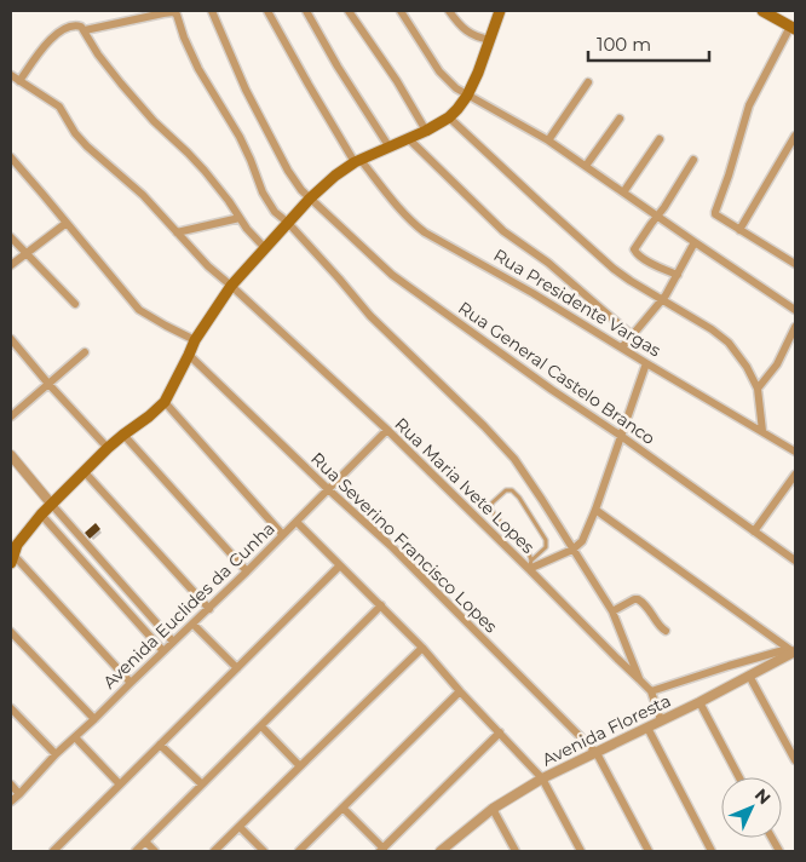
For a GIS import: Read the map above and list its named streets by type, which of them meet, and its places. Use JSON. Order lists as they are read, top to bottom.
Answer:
{
  "streets": {
    "street": [
      "Rua Presidente Vargas",
      "Rua General Castelo Branco",
      "Rua Maria Ivete Lopes",
      "Rua Severino Francisco Lopes",
      "Avenida Euclides da Cunha",
      "Avenida Floresta"
    ]
  },
  "crossings": [
    ["Rua Maria Ivete Lopes", "Avenida Euclides da Cunha"],
    ["Rua Maria Ivete Lopes", "Avenida Floresta"],
    ["Rua Severino Francisco Lopes", "Avenida Euclides da Cunha"],
    ["Rua Severino Francisco Lopes", "Avenida Floresta"]
  ],
  "scale_bar": "100 m",
  "north": "top right"
}
